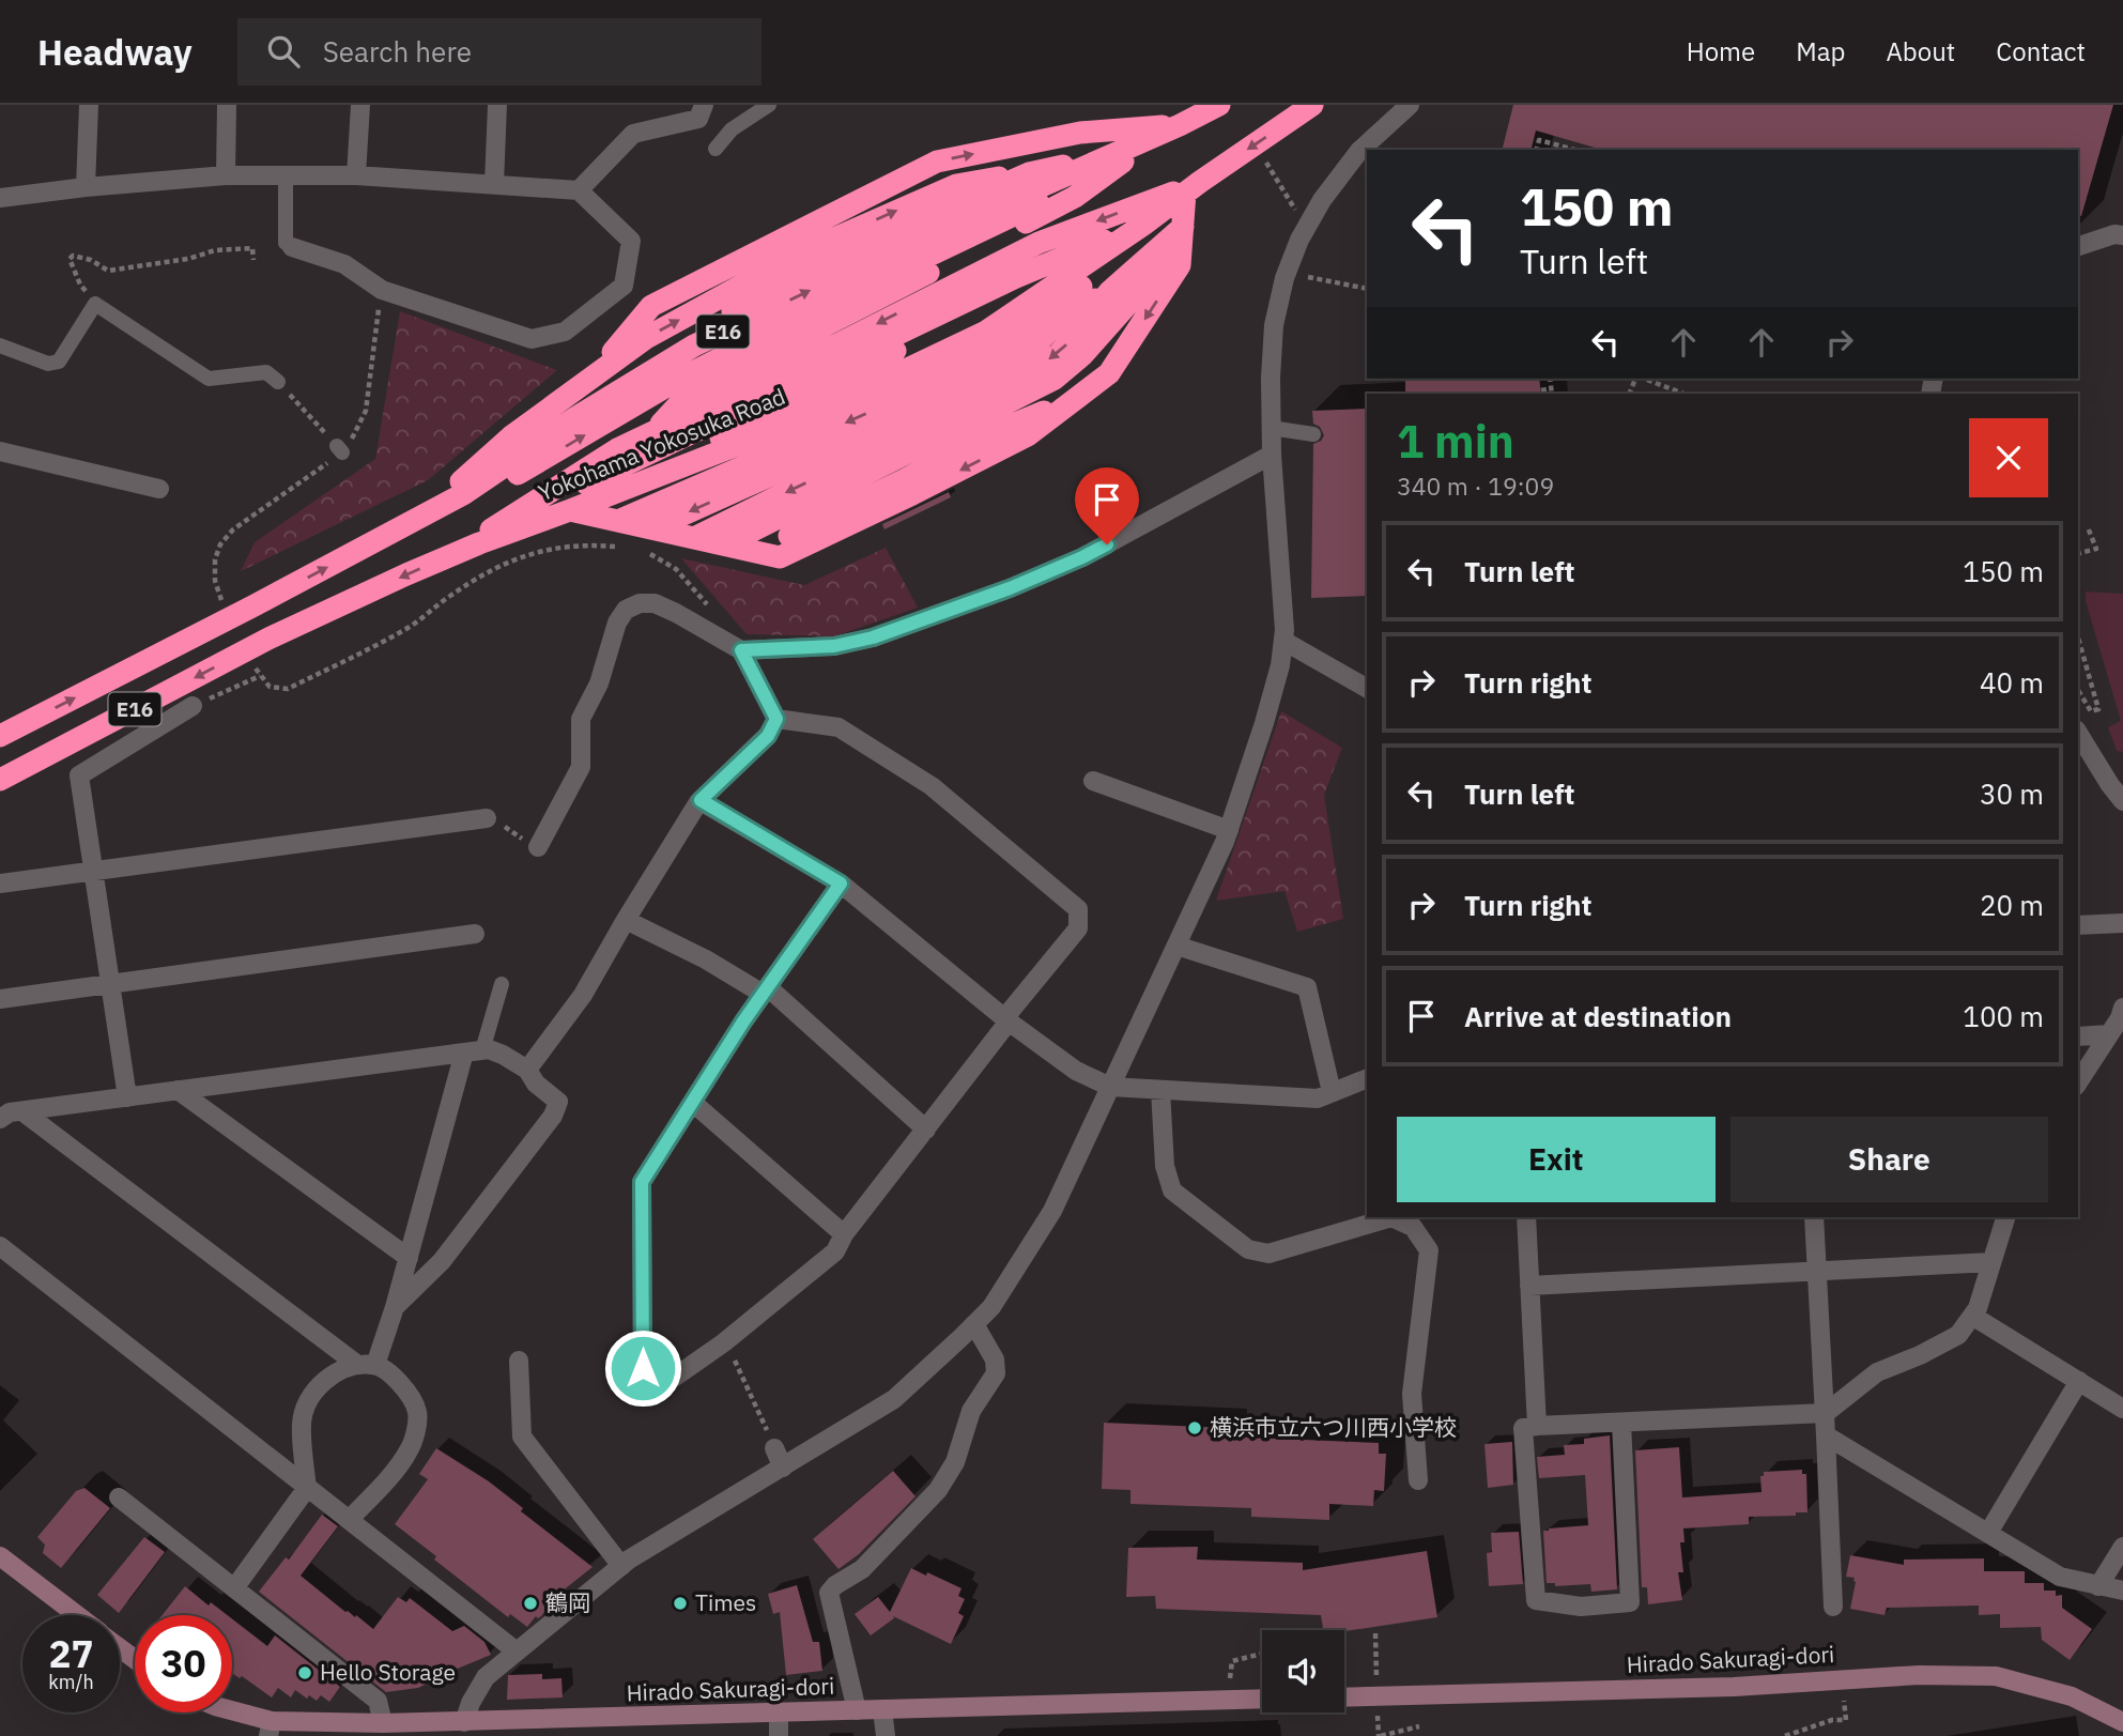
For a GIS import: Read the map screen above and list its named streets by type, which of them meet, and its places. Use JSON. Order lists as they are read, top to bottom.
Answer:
{
  "streets": {
    "highway": ["E16", "Yokohama Yokosuka Road"],
    "main road": ["Hirado Sakuragi-dori"]
  },
  "places": [
    "横浜市立六つ川西小学校",
    "鶴岡",
    "Times",
    "Hello Storage"
  ],
  "page": {
    "header": "Headway",
    "search": "Search here",
    "nav": [
      "Home",
      "Map",
      "About",
      "Contact"
    ],
    "turn": ["150 m", "Turn left"],
    "heading": ["1 min", "340 m · 19:09"],
    "list": [
      {
        "name": "Turn left",
        "value": "150 m"
      },
      {
        "name": "Turn right",
        "value": "40 m"
      },
      {
        "name": "Turn left",
        "value": "30 m"
      },
      {
        "name": "Turn right",
        "value": "20 m"
      },
      {
        "name": "Arrive at destination",
        "value": "100 m"
      }
    ],
    "buttons": ["Exit", "Share"],
    "speed": "27 km/h",
    "limit": "30"
  }
}
